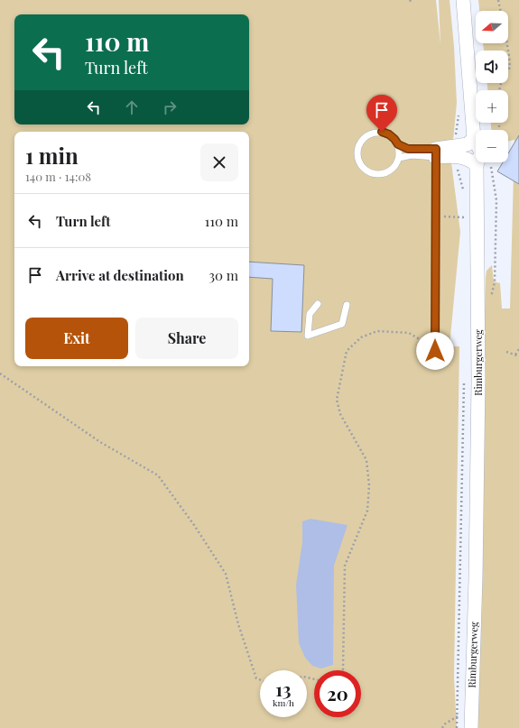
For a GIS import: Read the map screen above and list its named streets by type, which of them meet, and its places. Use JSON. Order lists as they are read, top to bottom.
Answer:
{
  "streets": {
    "street": ["Rimburgerweg"]
  },
  "north": "left",
  "page": {
    "map_buttons": ["+", "−"],
    "turn": ["110 m", "Turn left"],
    "heading": ["1 min", "140 m · 14:08"],
    "list": [
      {
        "name": "Turn left",
        "value": "110 m"
      },
      {
        "name": "Arrive at destination",
        "value": "30 m"
      }
    ],
    "buttons": ["Exit", "Share"],
    "speed": "13 km/h",
    "limit": "20"
  }
}
